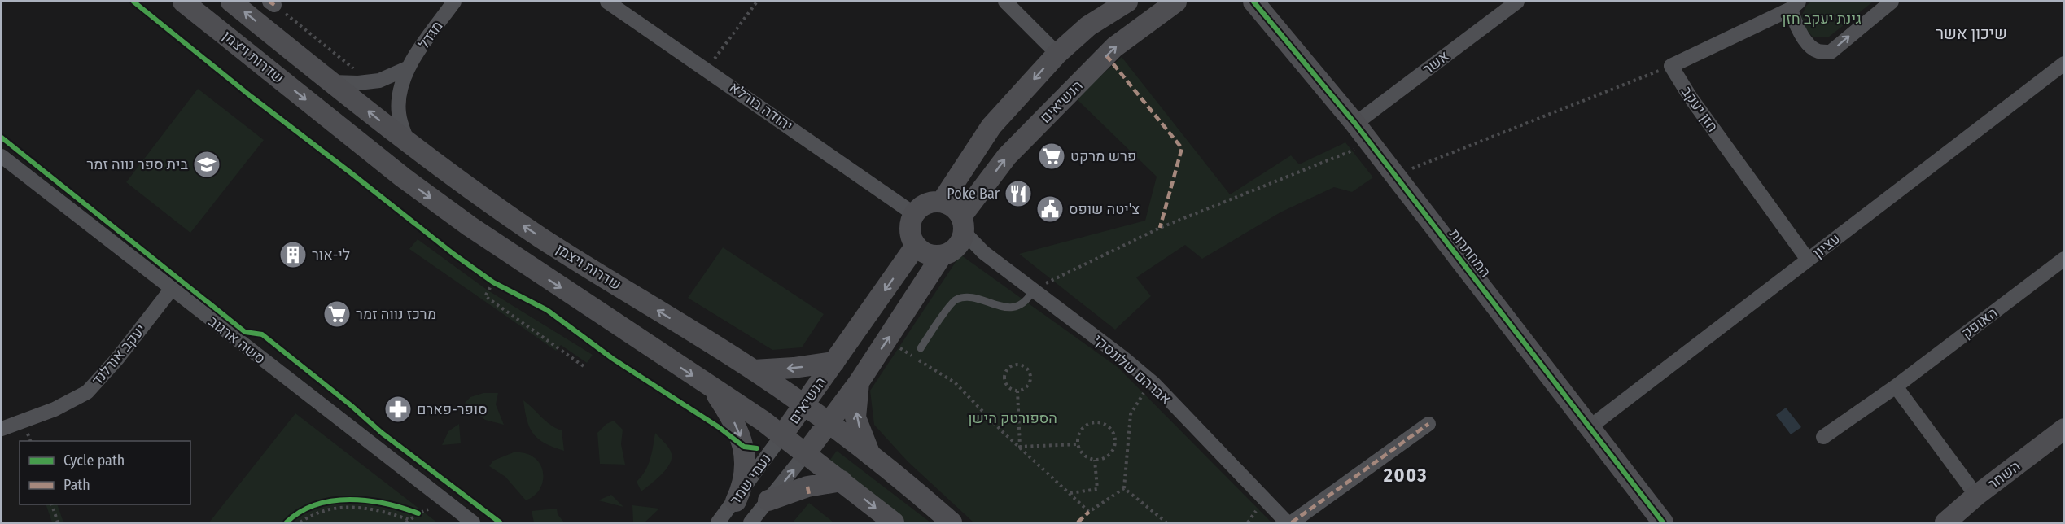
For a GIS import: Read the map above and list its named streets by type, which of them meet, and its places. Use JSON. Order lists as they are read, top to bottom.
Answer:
{
  "streets": {
    "main road": [
      "שדרות ויצמן",
      "הנשיאים",
      "המחתרות",
      "השחר"
    ],
    "street": [
      "מגדל",
      "אשר",
      "יהודה בורלא",
      "חזן יעקב",
      "עציון",
      "האופק",
      "סשה ארגוב",
      "יעקב אורלנד",
      "אברהם שלונסקי",
      "נעמי שמר"
    ]
  },
  "crossings": [
    ["מגדל", "שדרות ויצמן"],
    ["שדרות ויצמן", "הנשיאים"],
    ["שדרות ויצמן", "נעמי שמר"],
    ["אשר", "המחתרות"],
    ["הנשיאים", "יהודה בורלא"],
    ["הנשיאים", "אברהם שלונסקי"],
    ["הנשיאים", "נעמי שמר"],
    ["יהודה בורלא", "אברהם שלונסקי"],
    ["חזן יעקב", "עציון"],
    ["עציון", "המחתרות"],
    ["סשה ארגוב", "יעקב אורלנד"]
  ],
  "districts": ["שיכון אשר", "2003"],
  "parks": ["גינת יעקב חזן", "הספורטק הישן"],
  "places": {
    "supermarket": ["פרש מרקט", "מרכז נווה זמר"],
    "school or university": ["בית ספר נווה זמר"],
    "restaurant": ["Poke Bar"],
    "public building": ["צ'יטה שופס"],
    "building": ["לי-אור"],
    "pharmacy": ["סופר-פארם"]
  },
  "legend": ["Cycle path", "Path"]
}
